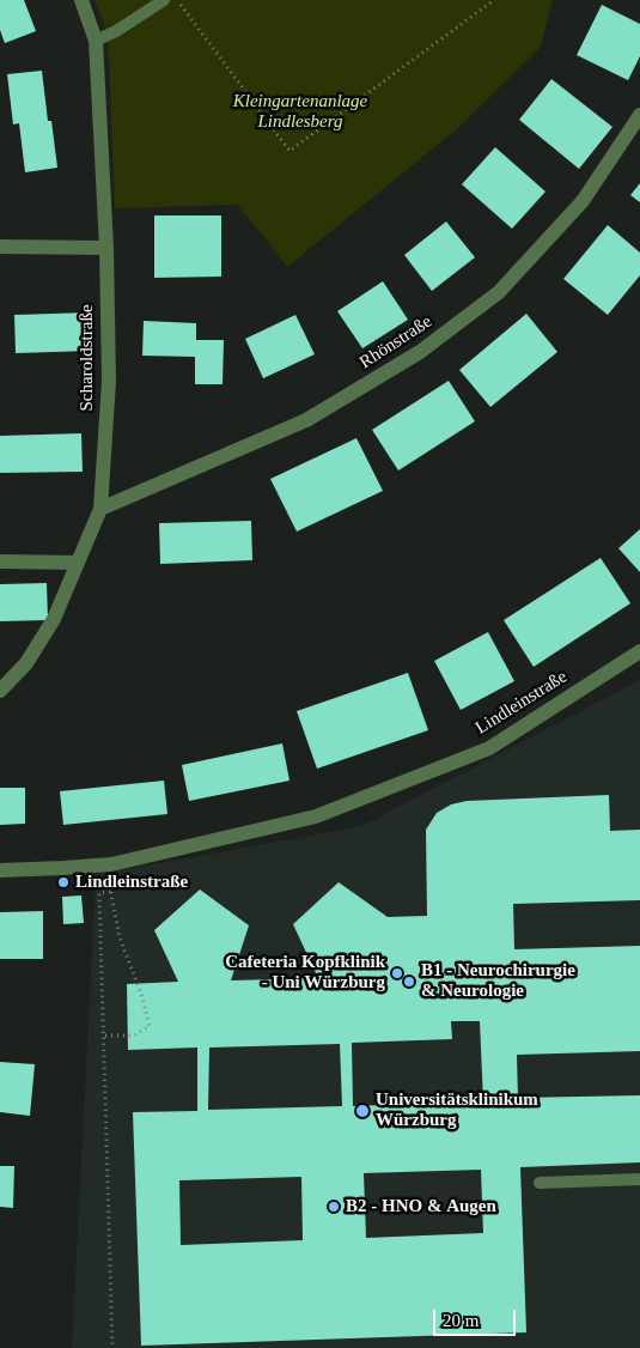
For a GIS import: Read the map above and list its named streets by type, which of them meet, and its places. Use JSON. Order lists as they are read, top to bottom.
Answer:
{
  "streets": {
    "street": ["Rhönstraße", "Scharoldstraße", "Lindleinstraße"]
  },
  "crossings": [
    ["Rhönstraße", "Scharoldstraße"]
  ],
  "parks": ["Kleingartenanlage Lindlesberg"],
  "places": [
    "Lindleinstraße",
    "Cafeteria Kopfklinik - Uni Würzburg",
    "B1 - Neurochirurgie & Neurologie",
    "Universitätsklinikum Würzburg",
    "B2 - HNO & Augen"
  ],
  "scale_bar": "20 m"
}
